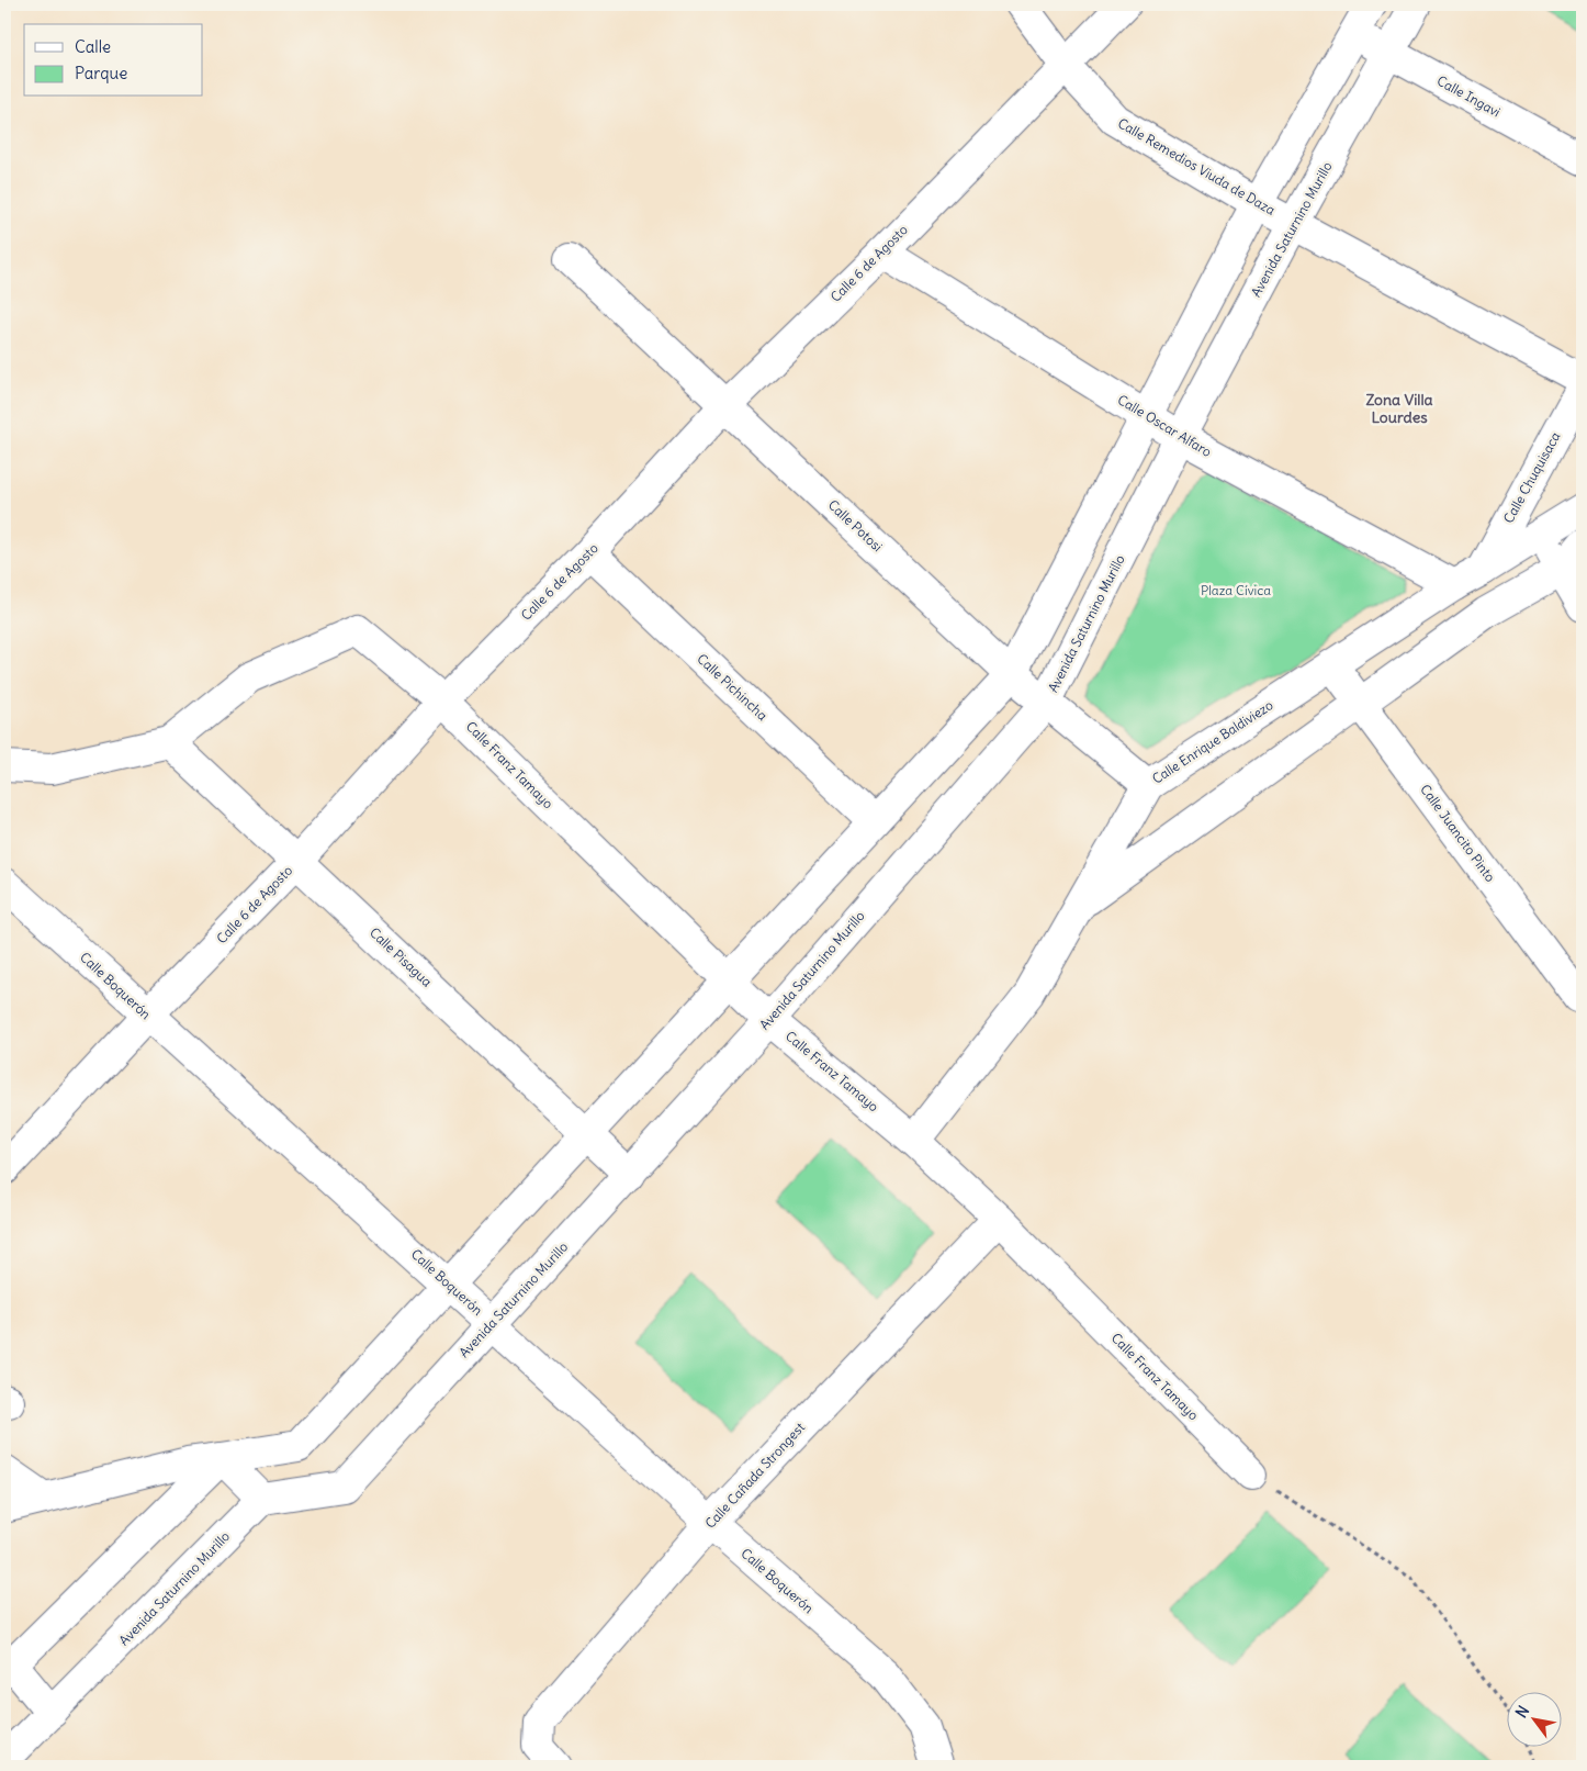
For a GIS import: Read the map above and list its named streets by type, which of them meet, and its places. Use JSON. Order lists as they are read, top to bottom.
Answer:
{
  "streets": {
    "street": [
      "Calle Ingavi",
      "Calle Remedios Viuda de Daza",
      "Avenida Saturnino Murillo",
      "Calle 6 de Agosto",
      "Calle Oscar Alfaro",
      "Calle Chuquisaca",
      "Calle Potosi",
      "Calle Pichincha",
      "Calle Enrique Baldiviezo",
      "Calle Franz Tamayo",
      "Calle Juancito Pinto",
      "Calle Pisagua",
      "Calle Boquerón",
      "Calle Cañada Strongest"
    ]
  },
  "crossings": [
    ["Calle Ingavi", "Avenida Saturnino Murillo"],
    ["Calle Remedios Viuda de Daza", "Avenida Saturnino Murillo"],
    ["Calle Remedios Viuda de Daza", "Calle 6 de Agosto"],
    ["Avenida Saturnino Murillo", "Calle Oscar Alfaro"],
    ["Avenida Saturnino Murillo", "Calle Potosi"],
    ["Avenida Saturnino Murillo", "Calle Franz Tamayo"],
    ["Avenida Saturnino Murillo", "Calle Pisagua"],
    ["Avenida Saturnino Murillo", "Calle Boquerón"],
    ["Calle 6 de Agosto", "Calle Oscar Alfaro"],
    ["Calle 6 de Agosto", "Calle Potosi"],
    ["Calle 6 de Agosto", "Calle Pichincha"],
    ["Calle 6 de Agosto", "Calle Franz Tamayo"],
    ["Calle 6 de Agosto", "Calle Pisagua"],
    ["Calle 6 de Agosto", "Calle Boquerón"],
    ["Calle Oscar Alfaro", "Calle Enrique Baldiviezo"],
    ["Calle Chuquisaca", "Calle Enrique Baldiviezo"],
    ["Calle Potosi", "Calle Enrique Baldiviezo"],
    ["Calle Enrique Baldiviezo", "Calle Franz Tamayo"],
    ["Calle Enrique Baldiviezo", "Calle Juancito Pinto"],
    ["Calle Franz Tamayo", "Calle Pisagua"],
    ["Calle Franz Tamayo", "Calle Cañada Strongest"],
    ["Calle Boquerón", "Calle Cañada Strongest"]
  ],
  "districts": ["Zona Villa Lourdes"],
  "parks": ["Plaza Cívica"],
  "legend": ["Calle", "Parque"],
  "north": "top left"
}
